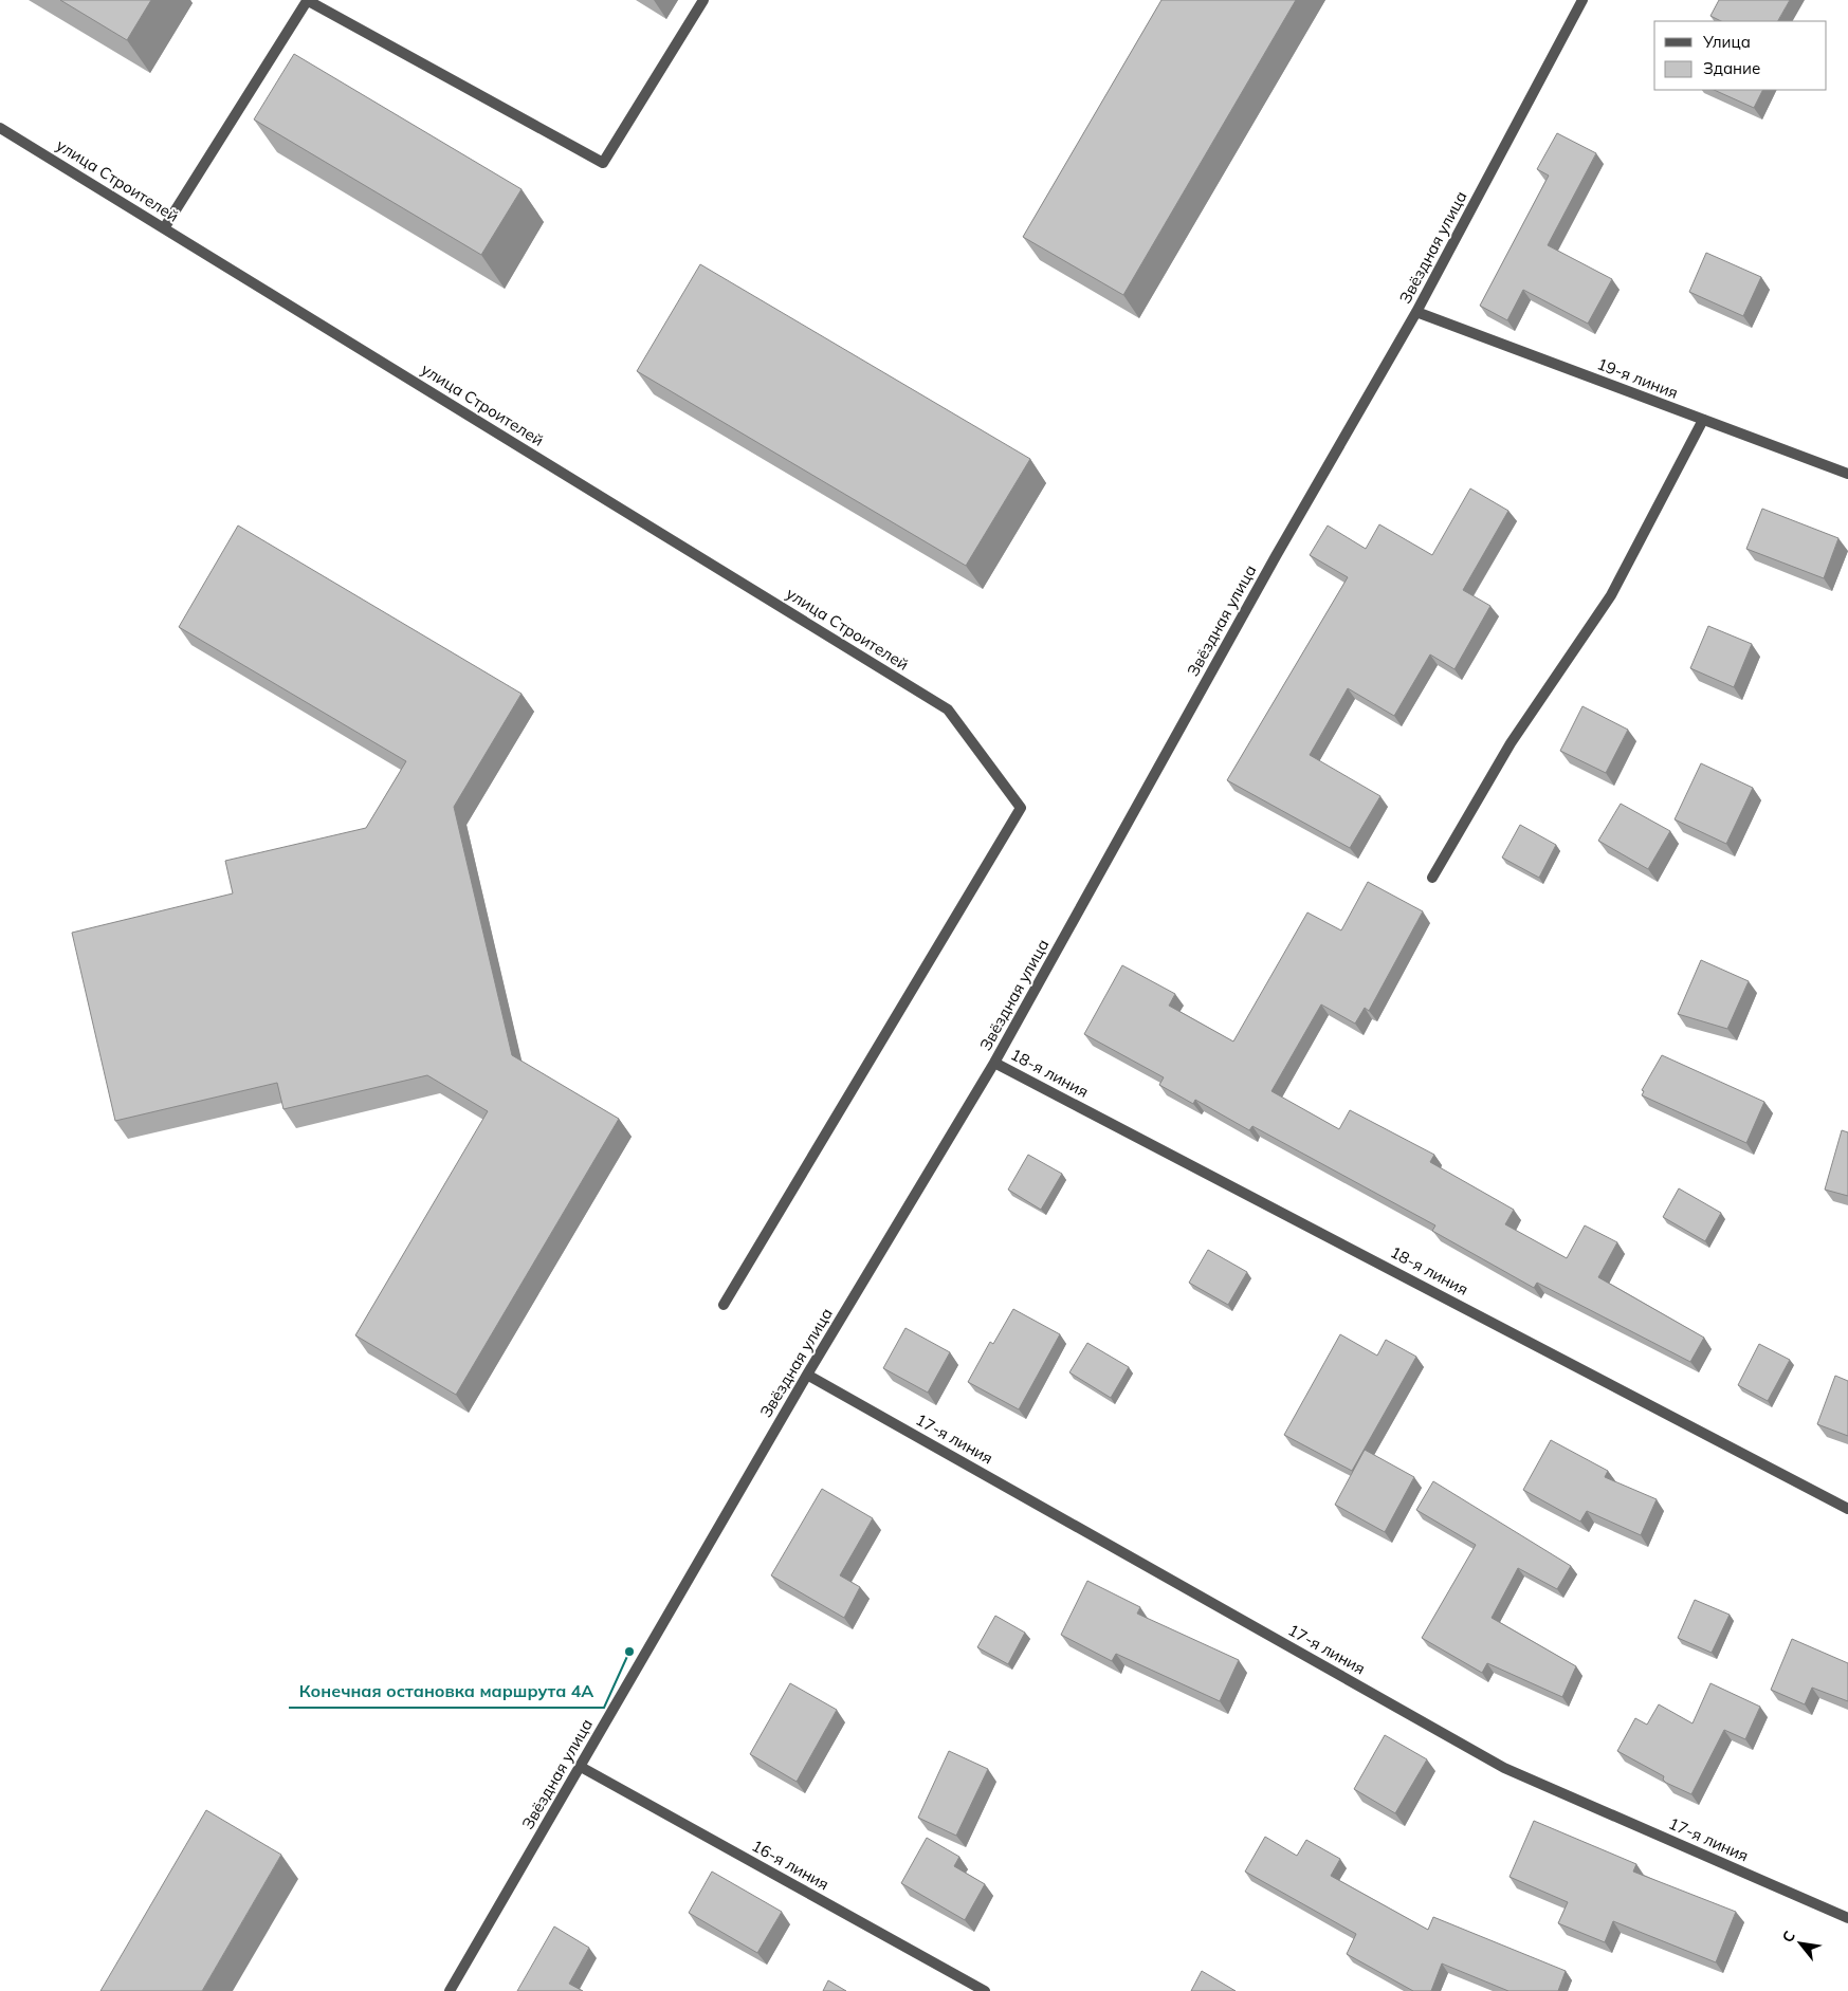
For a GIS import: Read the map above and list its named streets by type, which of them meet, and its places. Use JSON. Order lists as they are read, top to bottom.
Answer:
{
  "streets": {
    "street": [
      "улица Строителей",
      "Звёздная улица",
      "19-я линия",
      "18-я линия",
      "17-я линия",
      "16-я линия"
    ]
  },
  "crossings": [
    ["Звёздная улица", "19-я линия"],
    ["Звёздная улица", "18-я линия"],
    ["Звёздная улица", "17-я линия"],
    ["Звёздная улица", "16-я линия"]
  ],
  "places": ["Конечная остановка маршрута 4А"],
  "legend": ["Улица", "Здание"],
  "north": "top left"
}
